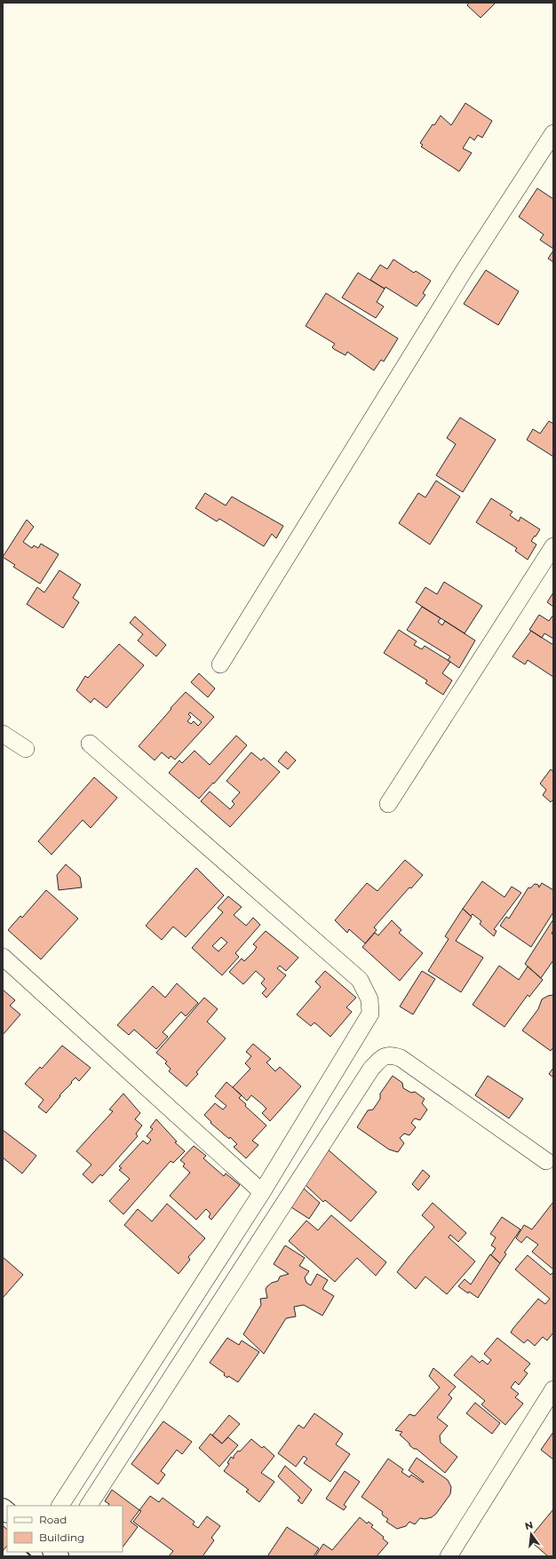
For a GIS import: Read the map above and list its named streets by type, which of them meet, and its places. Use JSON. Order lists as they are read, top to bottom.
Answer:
{
  "legend": ["Road", "Building"],
  "north": "top"
}
